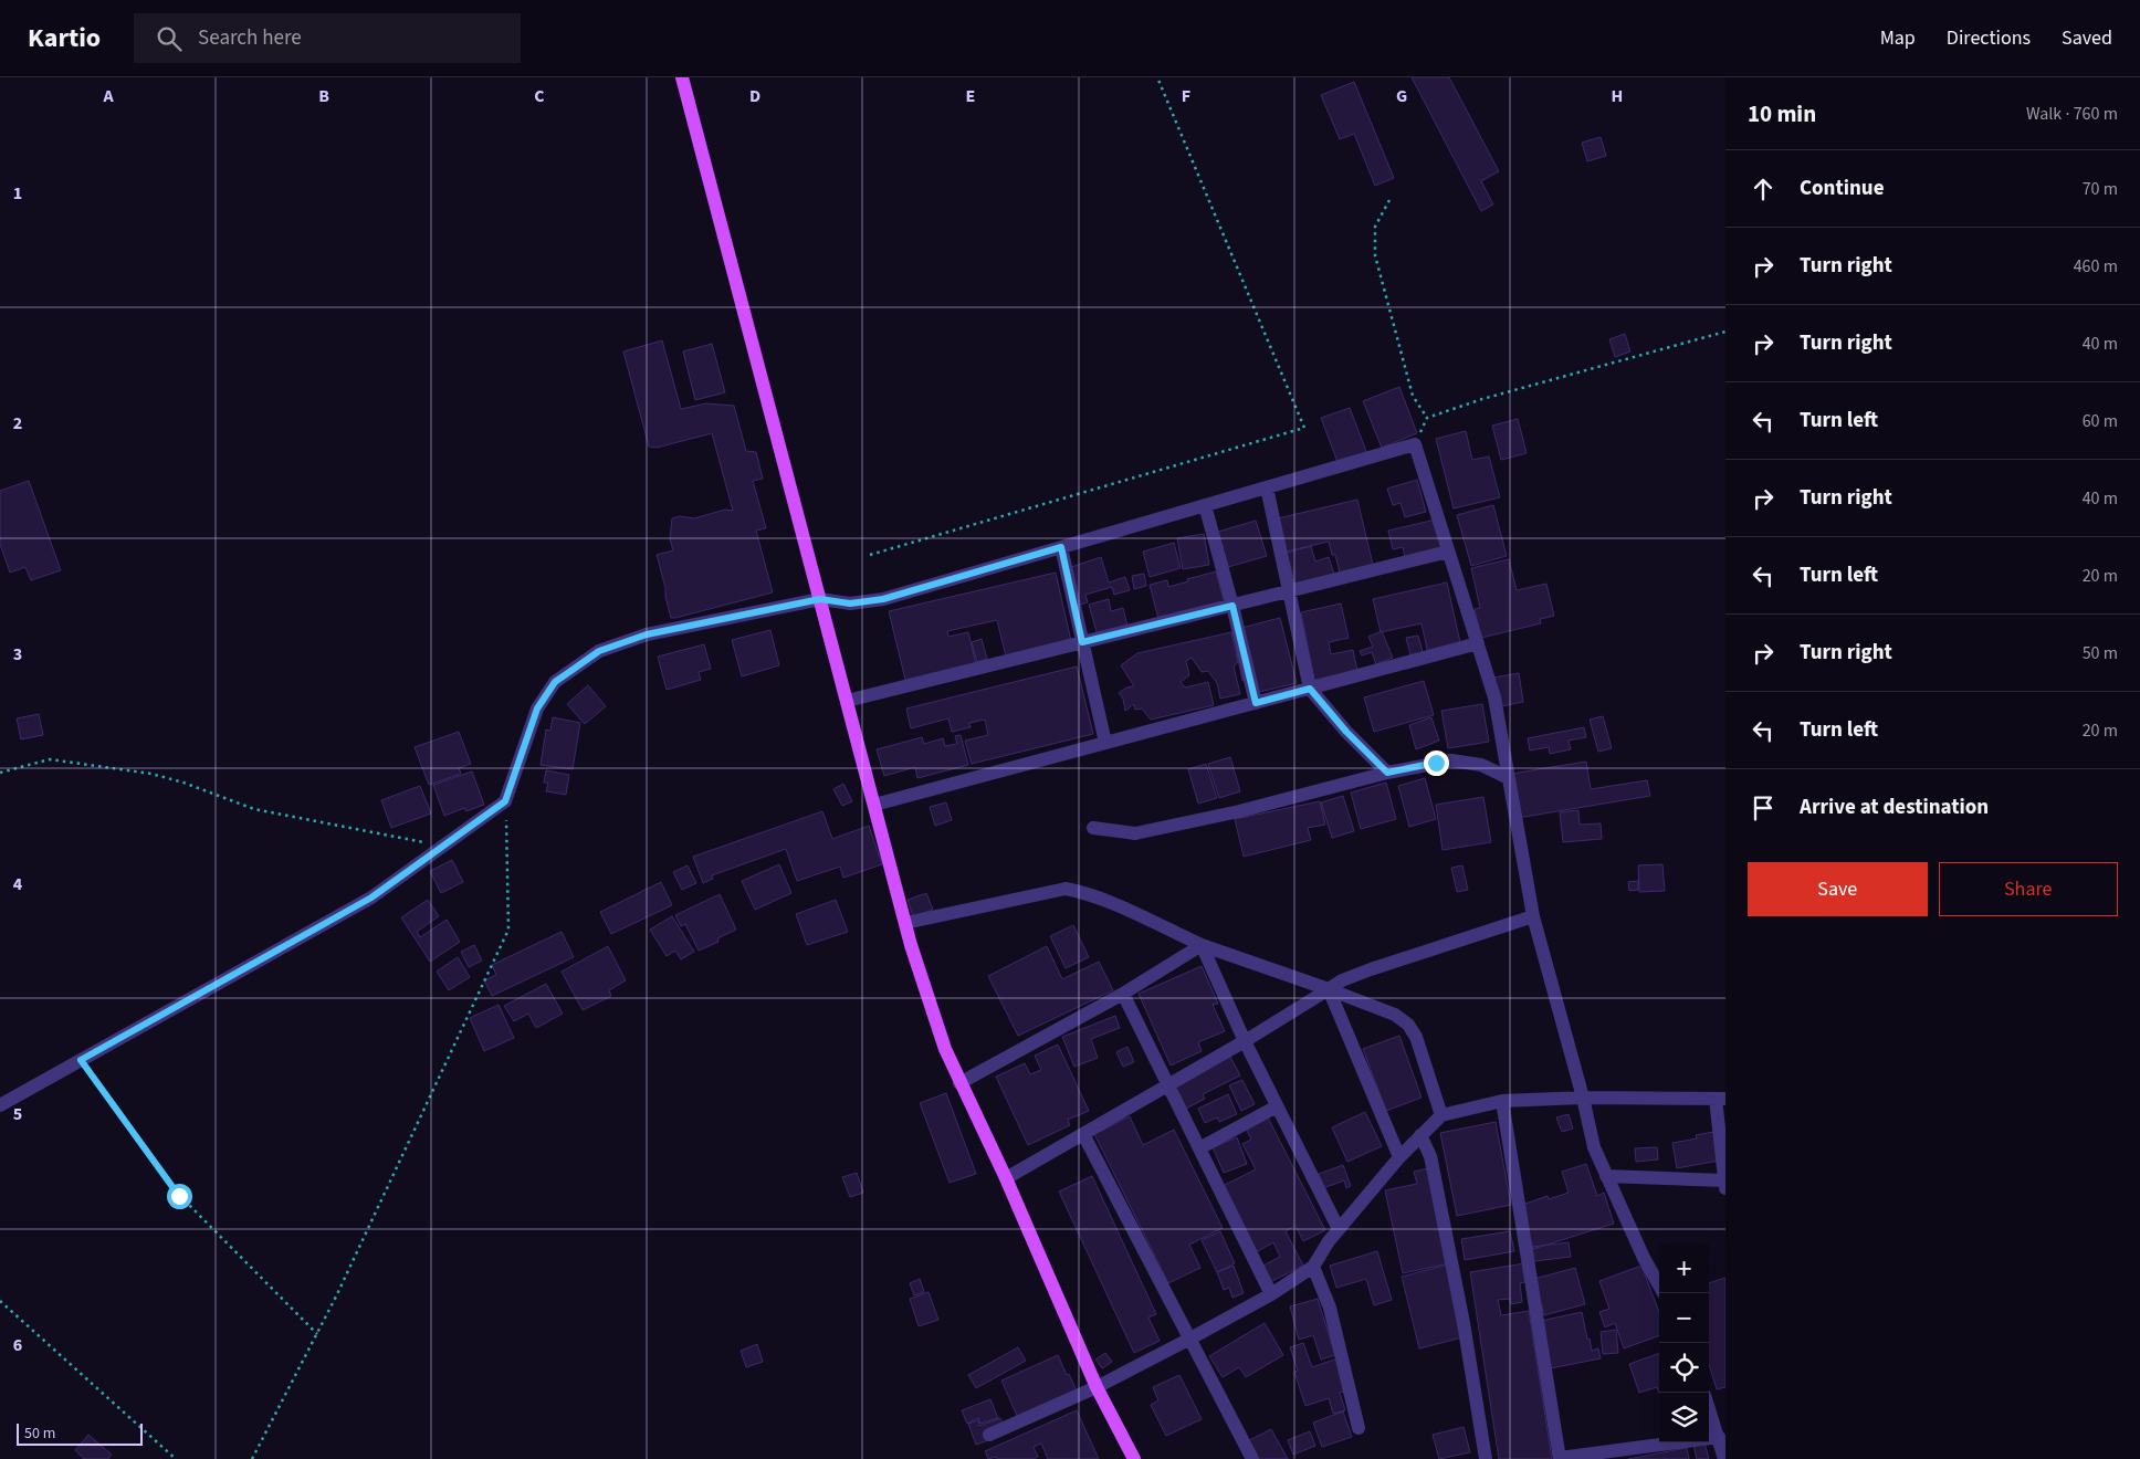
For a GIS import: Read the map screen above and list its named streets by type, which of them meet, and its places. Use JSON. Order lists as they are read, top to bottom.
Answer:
{
  "scale_bar": "50 m",
  "page": {
    "header": "Kartio",
    "search": "Search here",
    "nav": ["Map", "Directions", "Saved"],
    "heading": ["10 min", "Walk · 760 m"],
    "list": [
      ["Continue", "70 m"],
      ["Turn right", "460 m"],
      ["Turn right", "40 m"],
      ["Turn left", "60 m"],
      ["Turn right", "40 m"],
      ["Turn left", "20 m"],
      ["Turn right", "50 m"],
      ["Turn left", "20 m"],
      "Arrive at destination"
    ],
    "buttons": ["Save", "Share"],
    "map_buttons": ["+", "−"],
    "scale": "50 m"
  },
  "grid": {
    "columns": [
      "A",
      "B",
      "C",
      "D",
      "E",
      "F",
      "G",
      "H"
    ],
    "rows": [
      "1",
      "2",
      "3",
      "4",
      "5",
      "6"
    ]
  }
}
